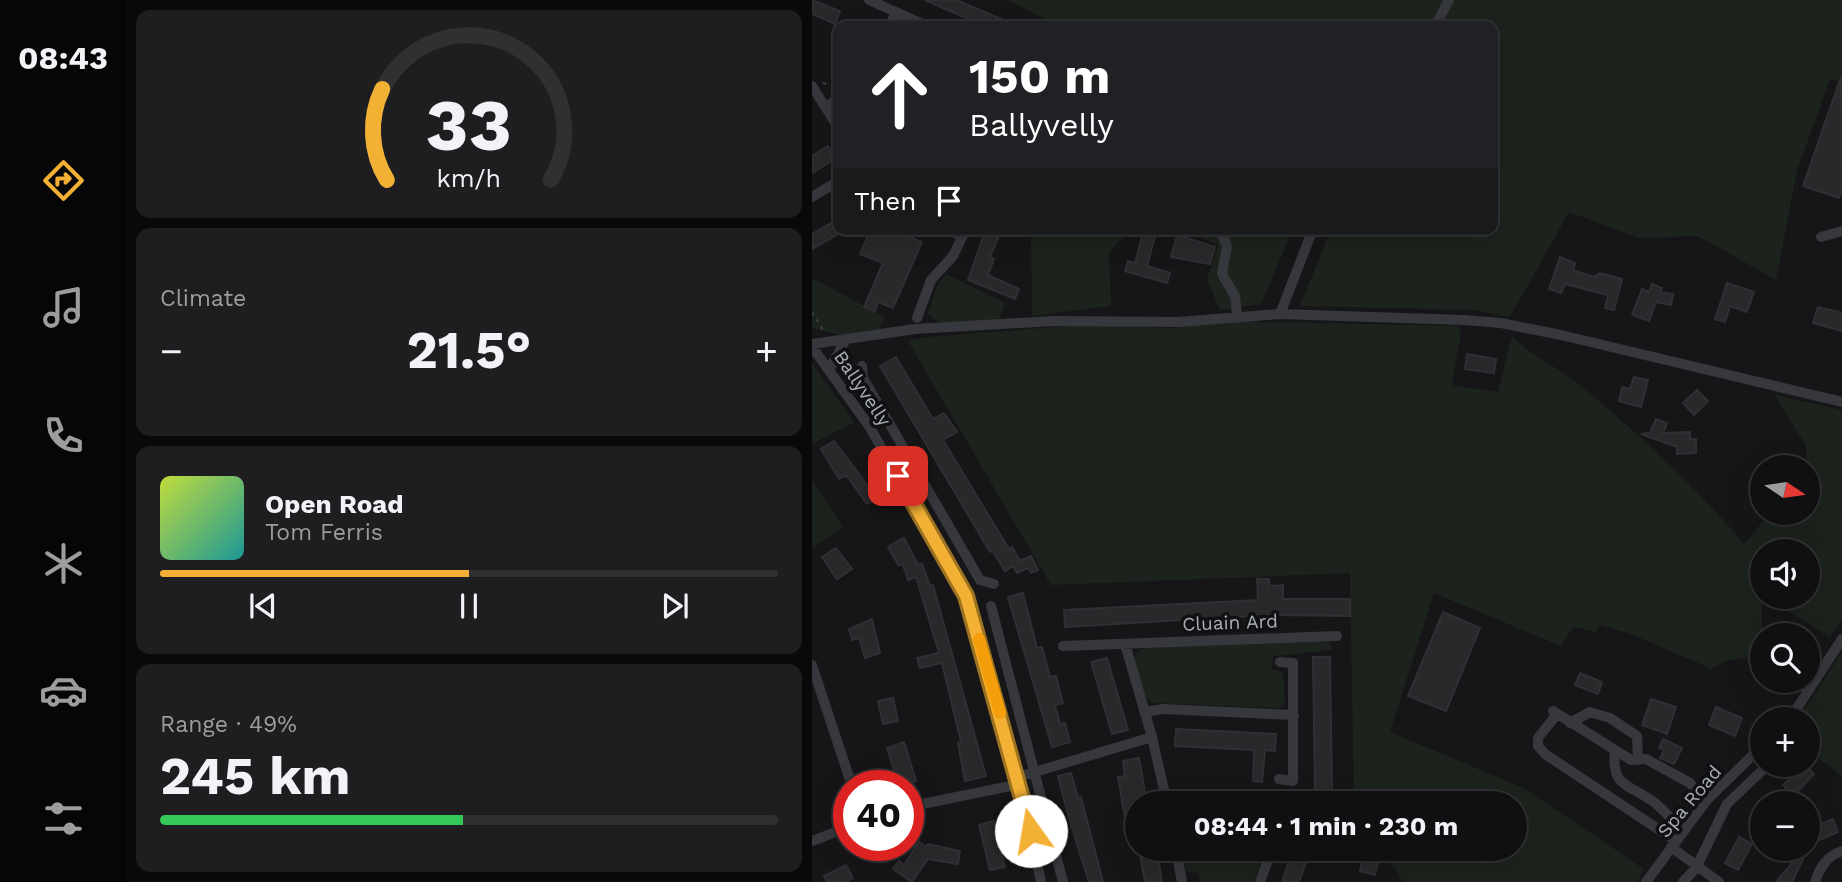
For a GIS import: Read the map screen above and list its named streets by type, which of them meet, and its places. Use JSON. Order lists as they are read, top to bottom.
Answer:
{
  "streets": {
    "street": ["Ballyvelly", "Cluain Ard", "Spa Road"]
  },
  "north": "right",
  "page": {
    "tabs": "08:43",
    "turn": ["150 m", "Ballyvelly"],
    "then": "Then",
    "tile": [
      "Climate",
      ["Range · 49%", "245 km"]
    ],
    "heat": ["−", "21.5°", "+"],
    "map_buttons": ["+", "−"],
    "song": ["Open Road", "Tom Ferris"],
    "limit": "40",
    "trip": "08:44 · 1 min · 230 m",
    "gauge": ["33", "km/h"]
  }
}
